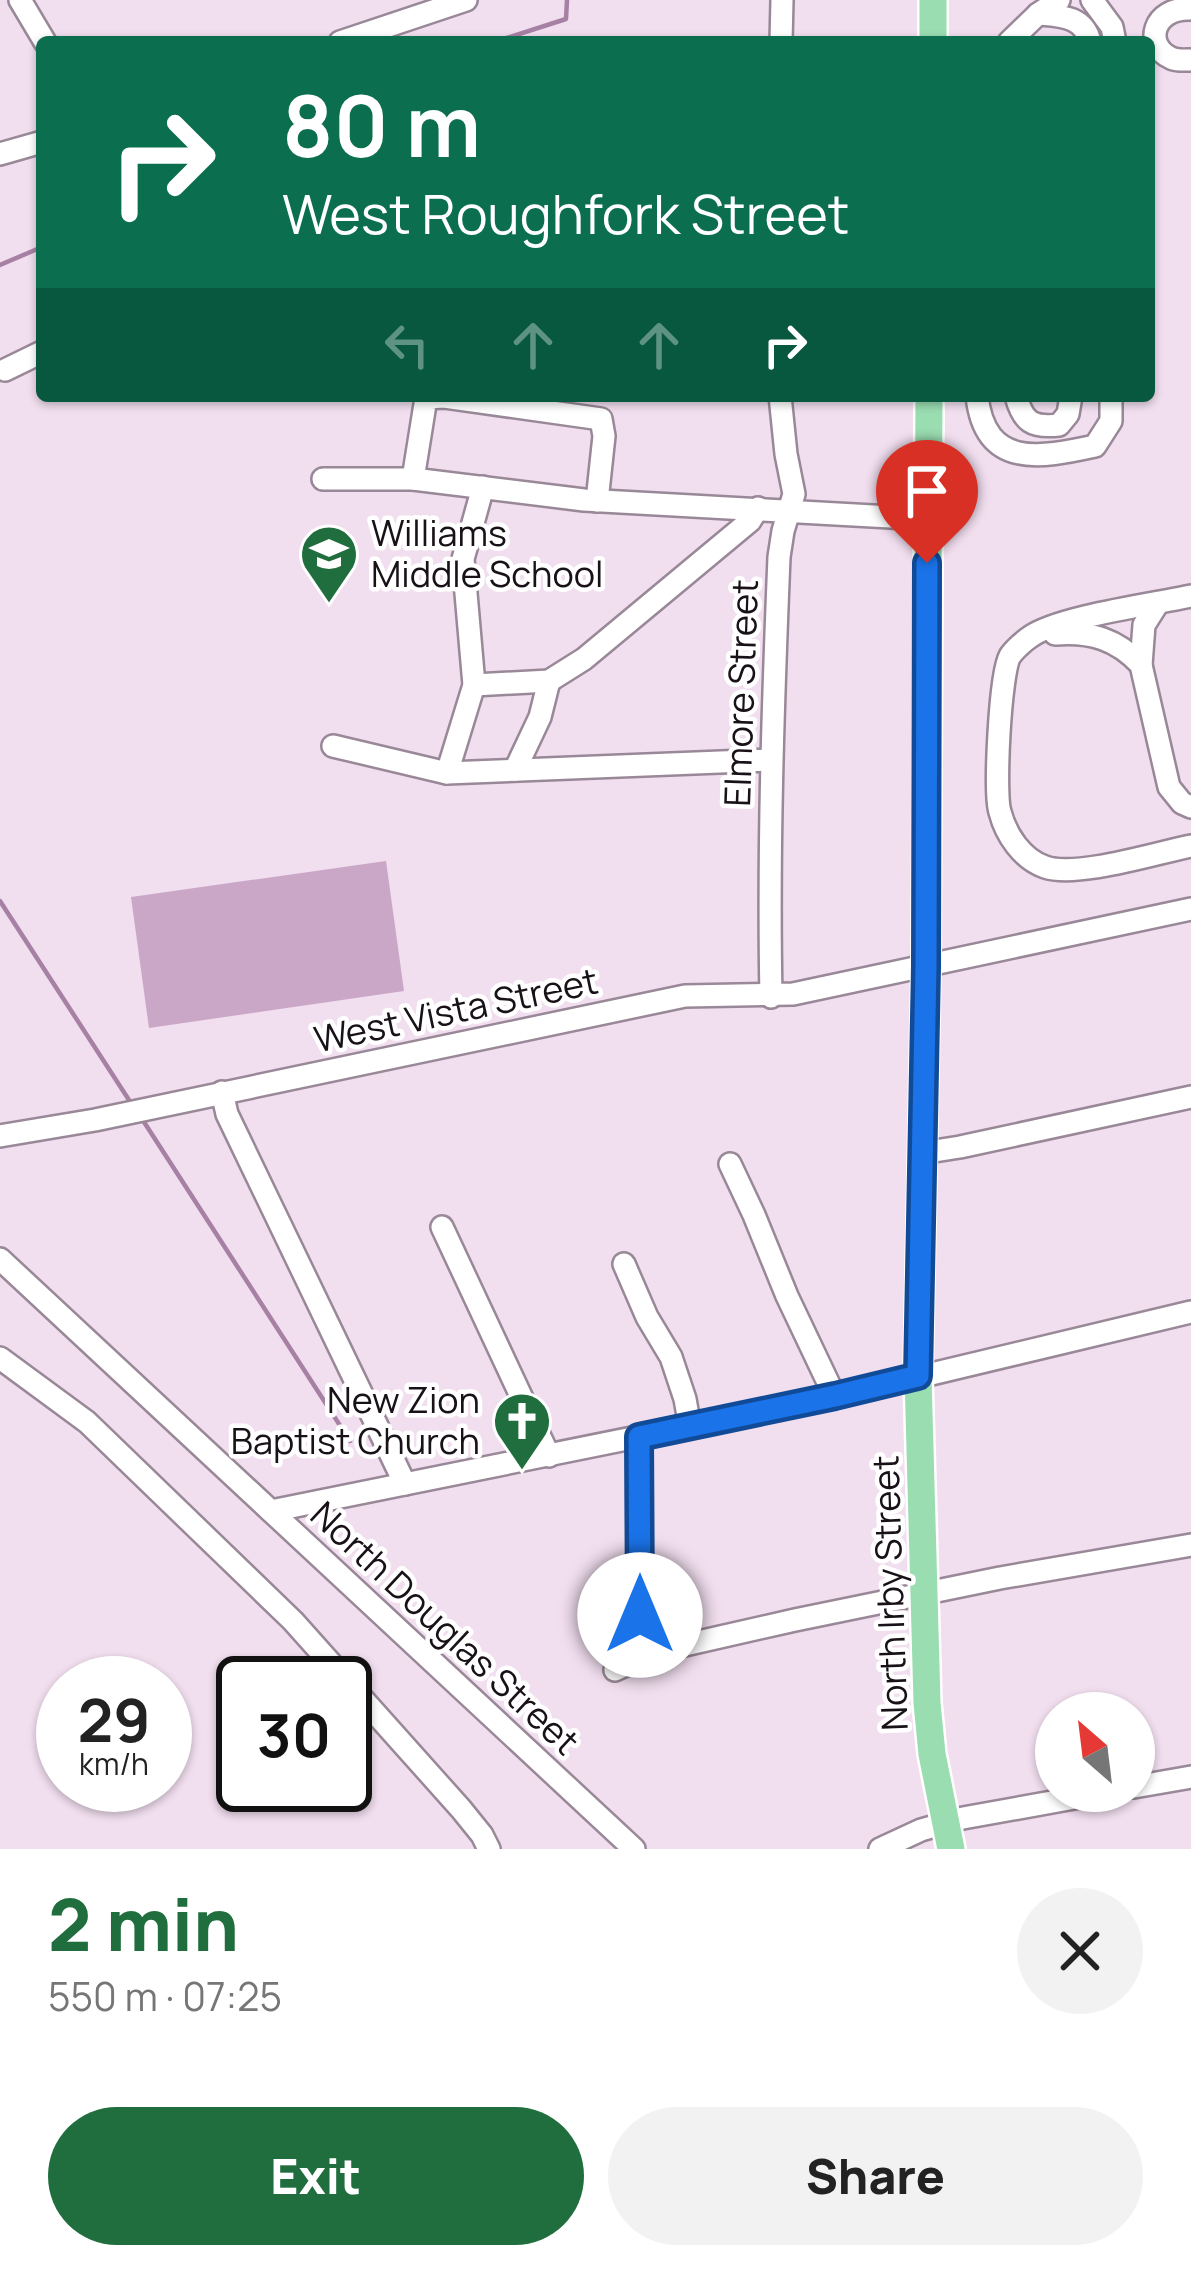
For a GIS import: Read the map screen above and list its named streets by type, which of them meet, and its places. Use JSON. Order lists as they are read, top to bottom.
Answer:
{
  "streets": {
    "main road": ["North Irby Street"],
    "street": ["Elmore Street", "West Vista Street", "North Douglas Street"]
  },
  "crossings": [
    ["Elmore Street", "West Vista Street"],
    ["West Vista Street", "North Irby Street"]
  ],
  "places": {
    "school or university": ["Williams Middle School"],
    "church": ["New Zion Baptist Church"]
  },
  "north": "top left",
  "page": {
    "turn": ["80 m", "West Roughfork Street"],
    "speed": "29 km/h",
    "limit": "30",
    "heading": ["2 min", "550 m · 07:25"],
    "buttons": ["Exit", "Share"]
  }
}
